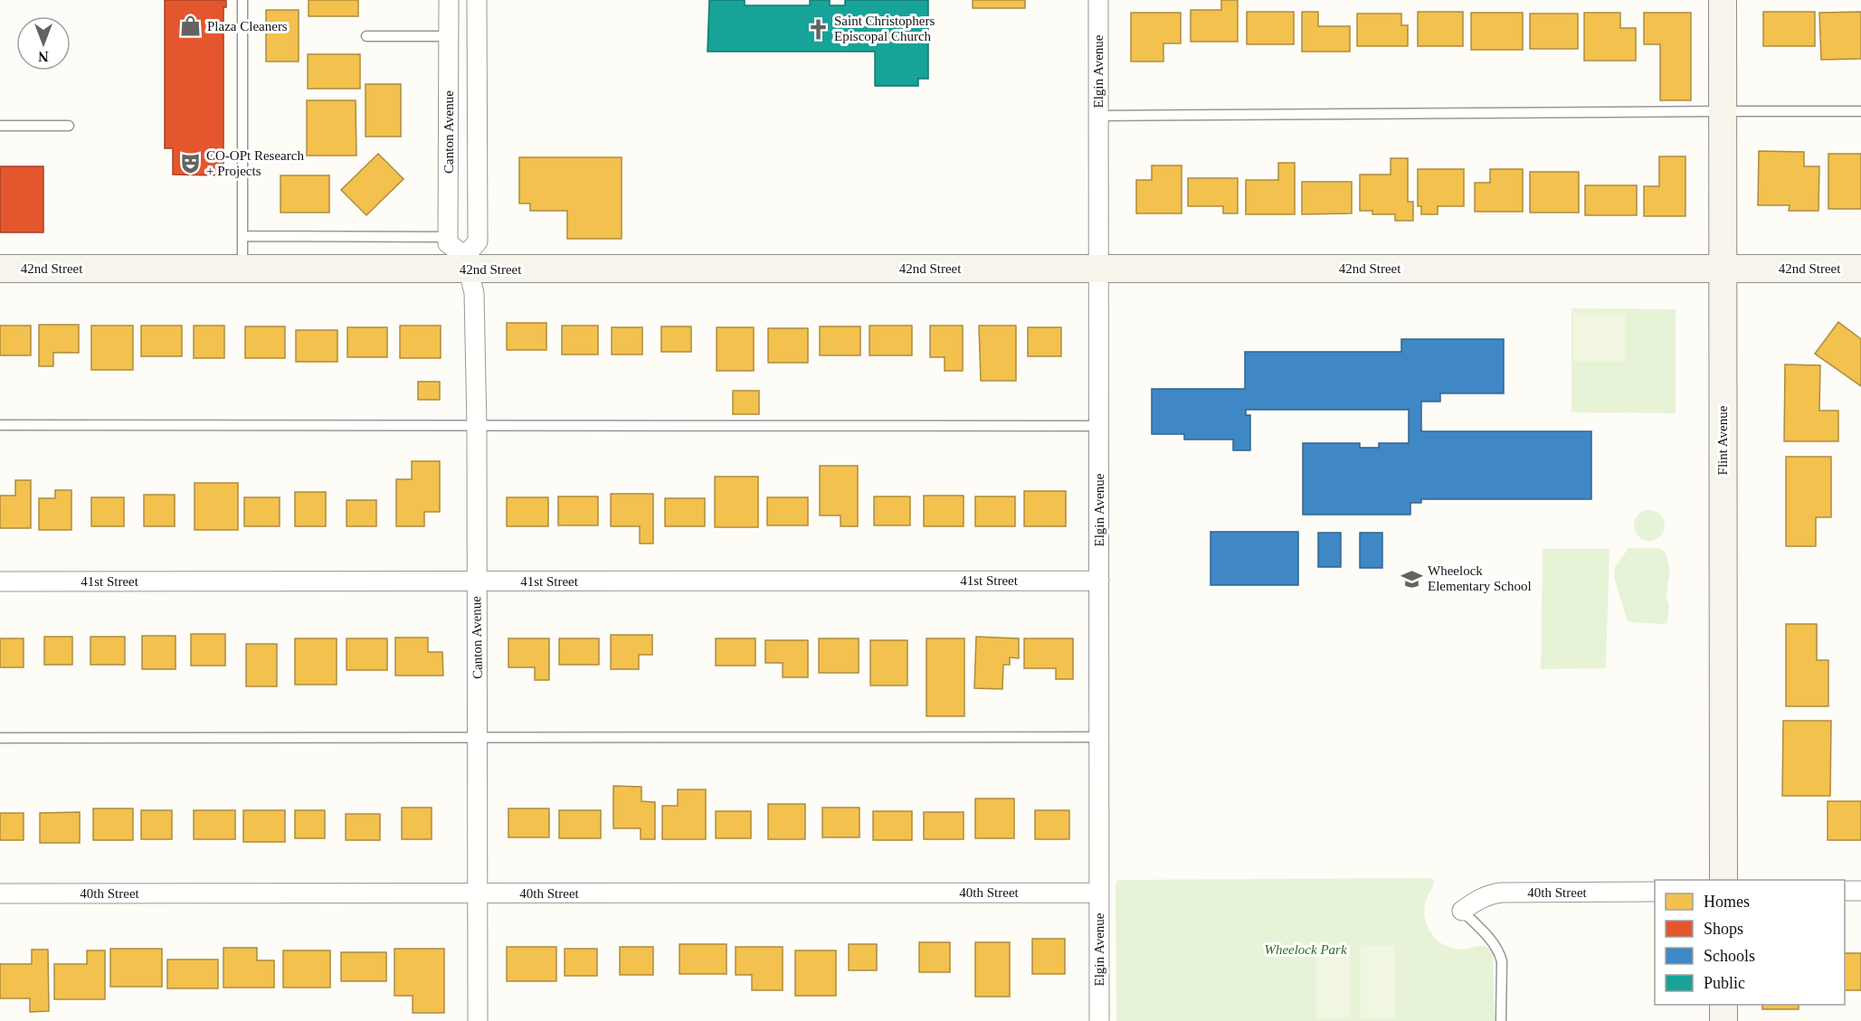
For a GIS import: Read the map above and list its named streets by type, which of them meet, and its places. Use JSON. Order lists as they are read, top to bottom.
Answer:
{
  "streets": {
    "street": [
      "Elgin Avenue",
      "Canton Avenue",
      "42nd Street",
      "Flint Avenue",
      "41st Street",
      "40th Street"
    ]
  },
  "crossings": [
    ["Elgin Avenue", "42nd Street"],
    ["Elgin Avenue", "41st Street"],
    ["Elgin Avenue", "40th Street"],
    ["Canton Avenue", "42nd Street"],
    ["Canton Avenue", "41st Street"],
    ["Canton Avenue", "40th Street"],
    ["42nd Street", "Flint Avenue"]
  ],
  "parks": ["Wheelock Park"],
  "places": {
    "shop": ["Plaza Cleaners"],
    "church": ["Saint Christophers Episcopal Church"],
    "theatre": ["CO-OPt Research + Projects"],
    "school or university": ["Wheelock Elementary School"]
  },
  "legend": [
    "Homes",
    "Shops",
    "Schools",
    "Public"
  ],
  "north": "bottom"
}
